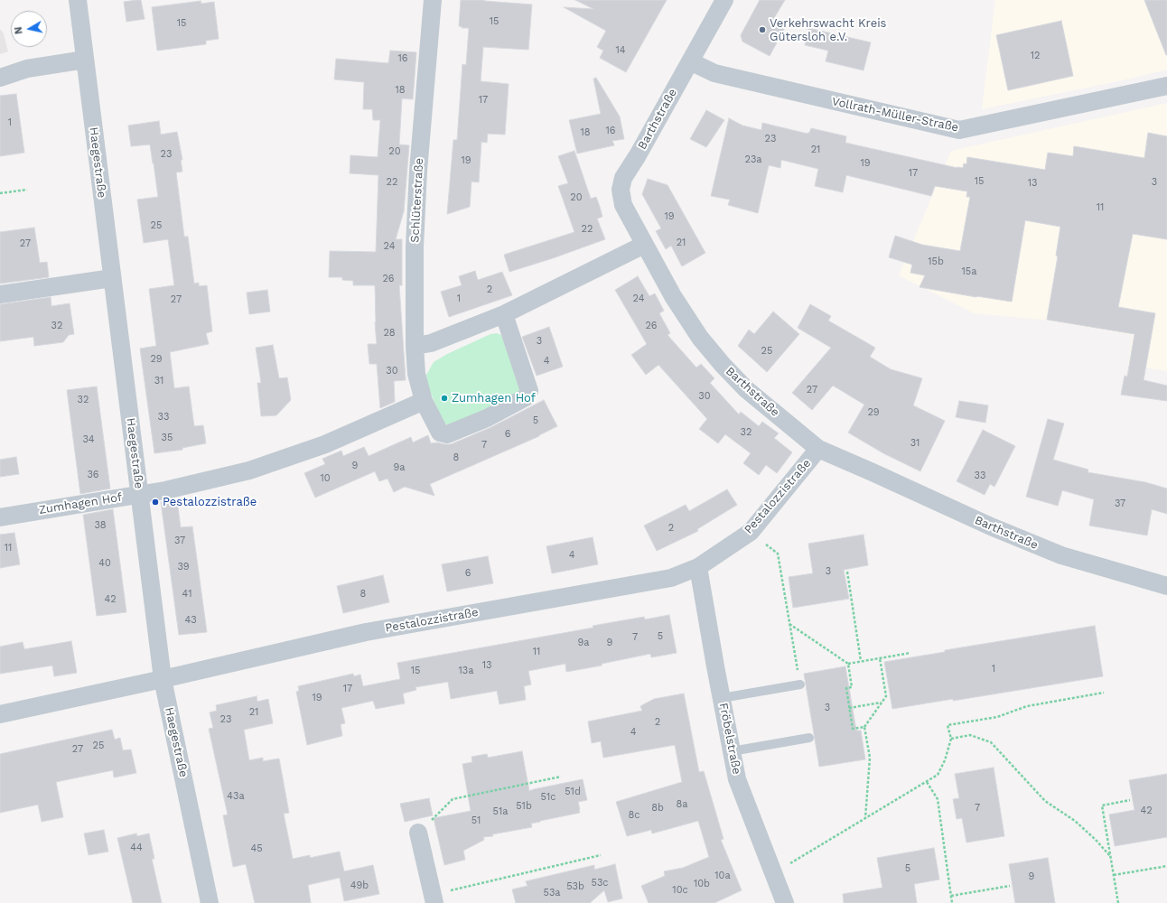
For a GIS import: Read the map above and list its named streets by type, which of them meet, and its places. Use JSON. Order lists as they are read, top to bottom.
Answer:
{
  "streets": {
    "street": [
      "Vollrath-Müller-Straße",
      "Barthstraße",
      "Haegestraße",
      "Schlüterstraße",
      "Pestalozzistraße",
      "Zumhagen Hof",
      "Fröbelstraße"
    ]
  },
  "crossings": [
    ["Vollrath-Müller-Straße", "Barthstraße"],
    ["Barthstraße", "Pestalozzistraße"],
    ["Haegestraße", "Pestalozzistraße"],
    ["Haegestraße", "Zumhagen Hof"],
    ["Schlüterstraße", "Zumhagen Hof"],
    ["Pestalozzistraße", "Fröbelstraße"]
  ],
  "places": ["Verkehrswacht Kreis Gütersloh e.V.", "Zumhagen Hof", "Pestalozzistraße"],
  "house_numbers": [
    "15",
    "15",
    "14",
    "12",
    "16",
    "18",
    "17",
    "1",
    "16",
    "18",
    "23",
    "21",
    "20",
    "23",
    "23a",
    "19",
    "19",
    "17",
    "15",
    "22",
    "3",
    "13",
    "20",
    "11",
    "19",
    "25",
    "22",
    "21",
    "27",
    "24",
    "15b",
    "15a",
    "26",
    "2",
    "1",
    "24",
    "27",
    "32",
    "26",
    "28",
    "3",
    "25",
    "29",
    "4",
    "30",
    "31",
    "27",
    "30",
    "32",
    "29",
    "33",
    "5",
    "32",
    "6",
    "35",
    "34",
    "31",
    "7",
    "8",
    "9",
    "9a",
    "36",
    "33",
    "10",
    "37",
    "38",
    "2",
    "37",
    "11",
    "4",
    "40",
    "39",
    "3",
    "6",
    "41",
    "8",
    "42",
    "43",
    "5",
    "7",
    "9a",
    "9",
    "11",
    "13",
    "1",
    "15",
    "13a",
    "17",
    "19",
    "3",
    "21",
    "23",
    "2",
    "4",
    "25",
    "27",
    "51d",
    "43a",
    "51c",
    "8a",
    "51b",
    "8b",
    "7",
    "42",
    "51a",
    "8c",
    "51",
    "44",
    "45",
    "5",
    "10a",
    "9",
    "53c",
    "10b",
    "49b",
    "53b",
    "10c",
    "53a"
  ],
  "north": "left"
}
